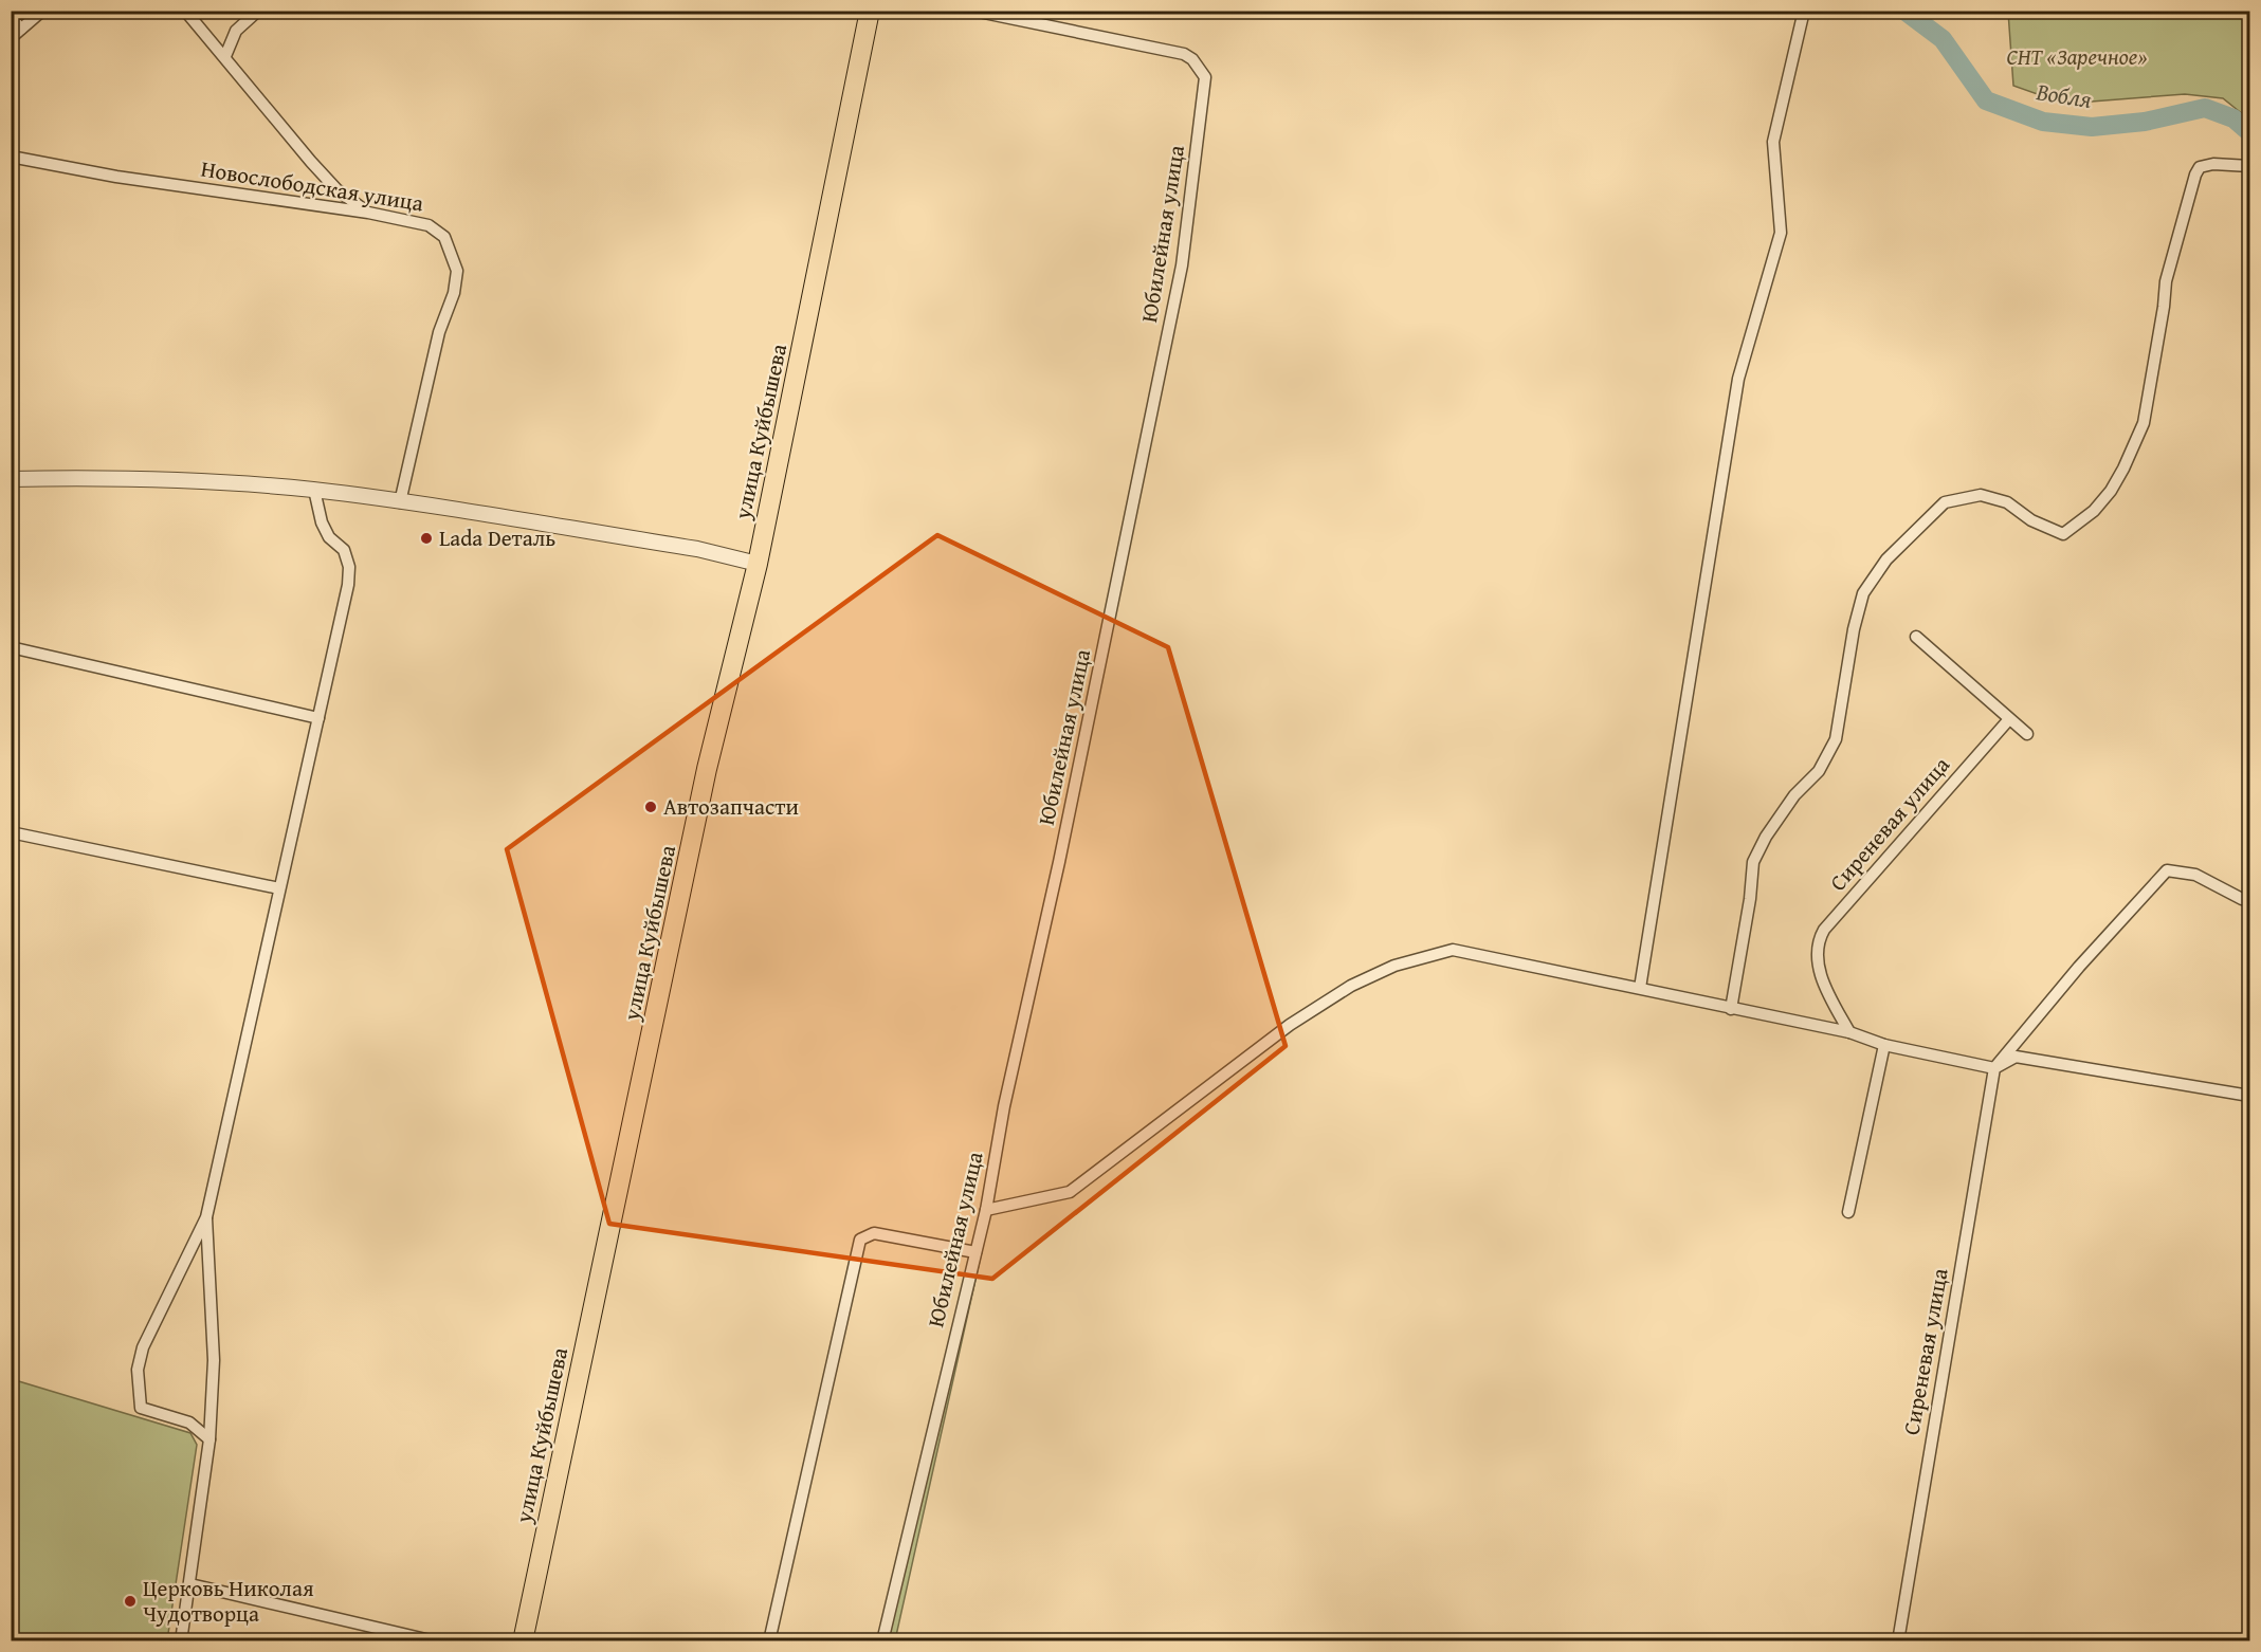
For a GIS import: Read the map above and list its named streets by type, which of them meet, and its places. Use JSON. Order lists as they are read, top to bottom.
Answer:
{
  "streets": {
    "highway": ["улица Куйбышева"],
    "street": ["Новослободская улица", "Юбилейная улица", "Сиреневая улица"]
  },
  "water": ["Вобля"],
  "parks": ["СНТ «Заречное»"],
  "places": ["Lada Dеталь", "Автозапчасти", "Церковь Николая Чудотворца"]
}
